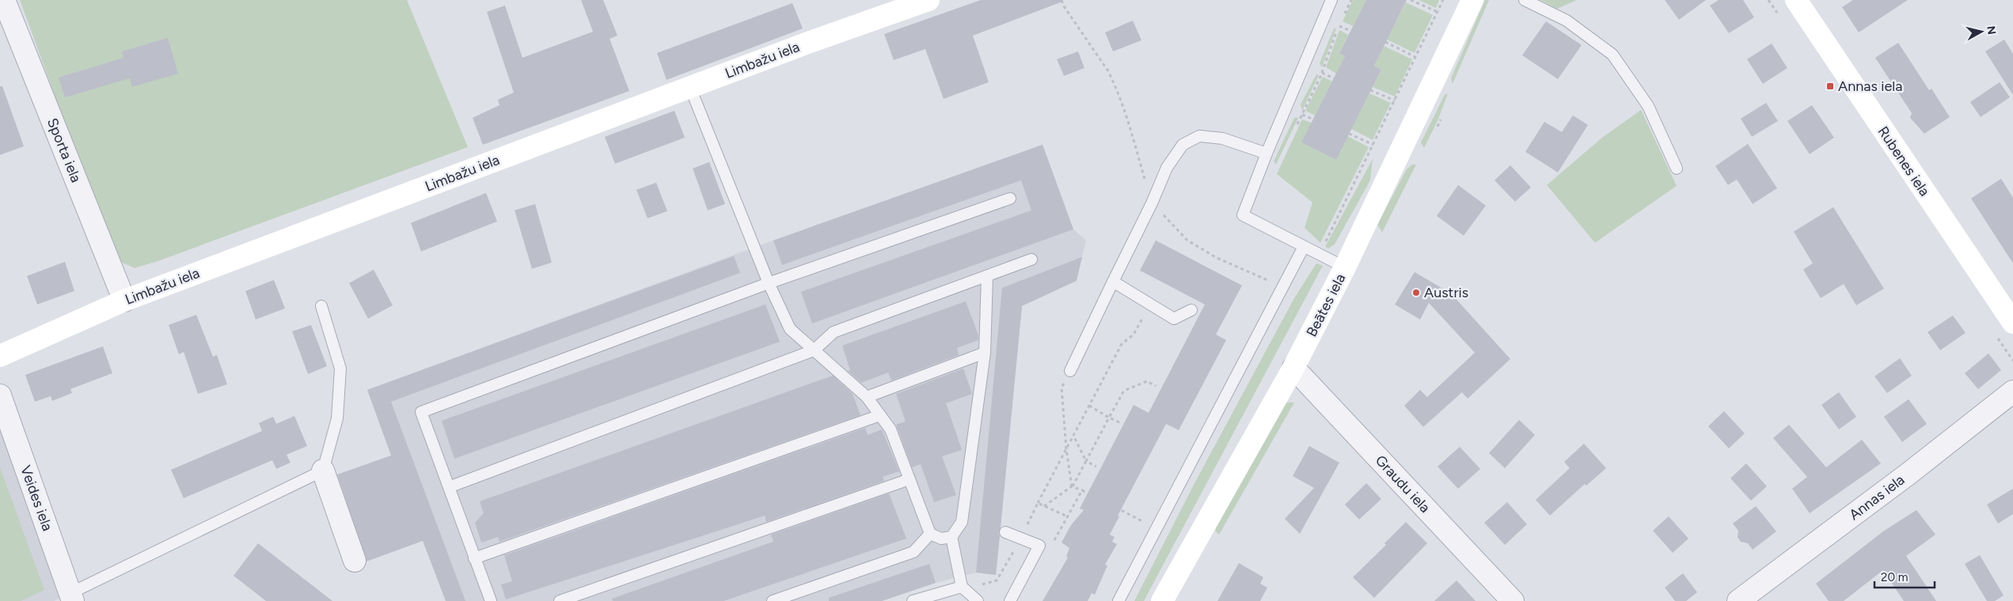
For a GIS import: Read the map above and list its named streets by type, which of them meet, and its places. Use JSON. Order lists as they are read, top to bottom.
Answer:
{
  "streets": {
    "main road": ["Limbažu iela", "Rubenes iela", "Beātes iela"],
    "street": [
      "Sporta iela",
      "Graudu iela",
      "Annas iela",
      "Veides iela"
    ]
  },
  "crossings": [
    ["Limbažu iela", "Sporta iela"],
    ["Beātes iela", "Graudu iela"]
  ],
  "places": {
    "transit": ["Annas iela"],
    "other": ["Austris"]
  },
  "scale_bar": "20 m",
  "north": "right"
}
